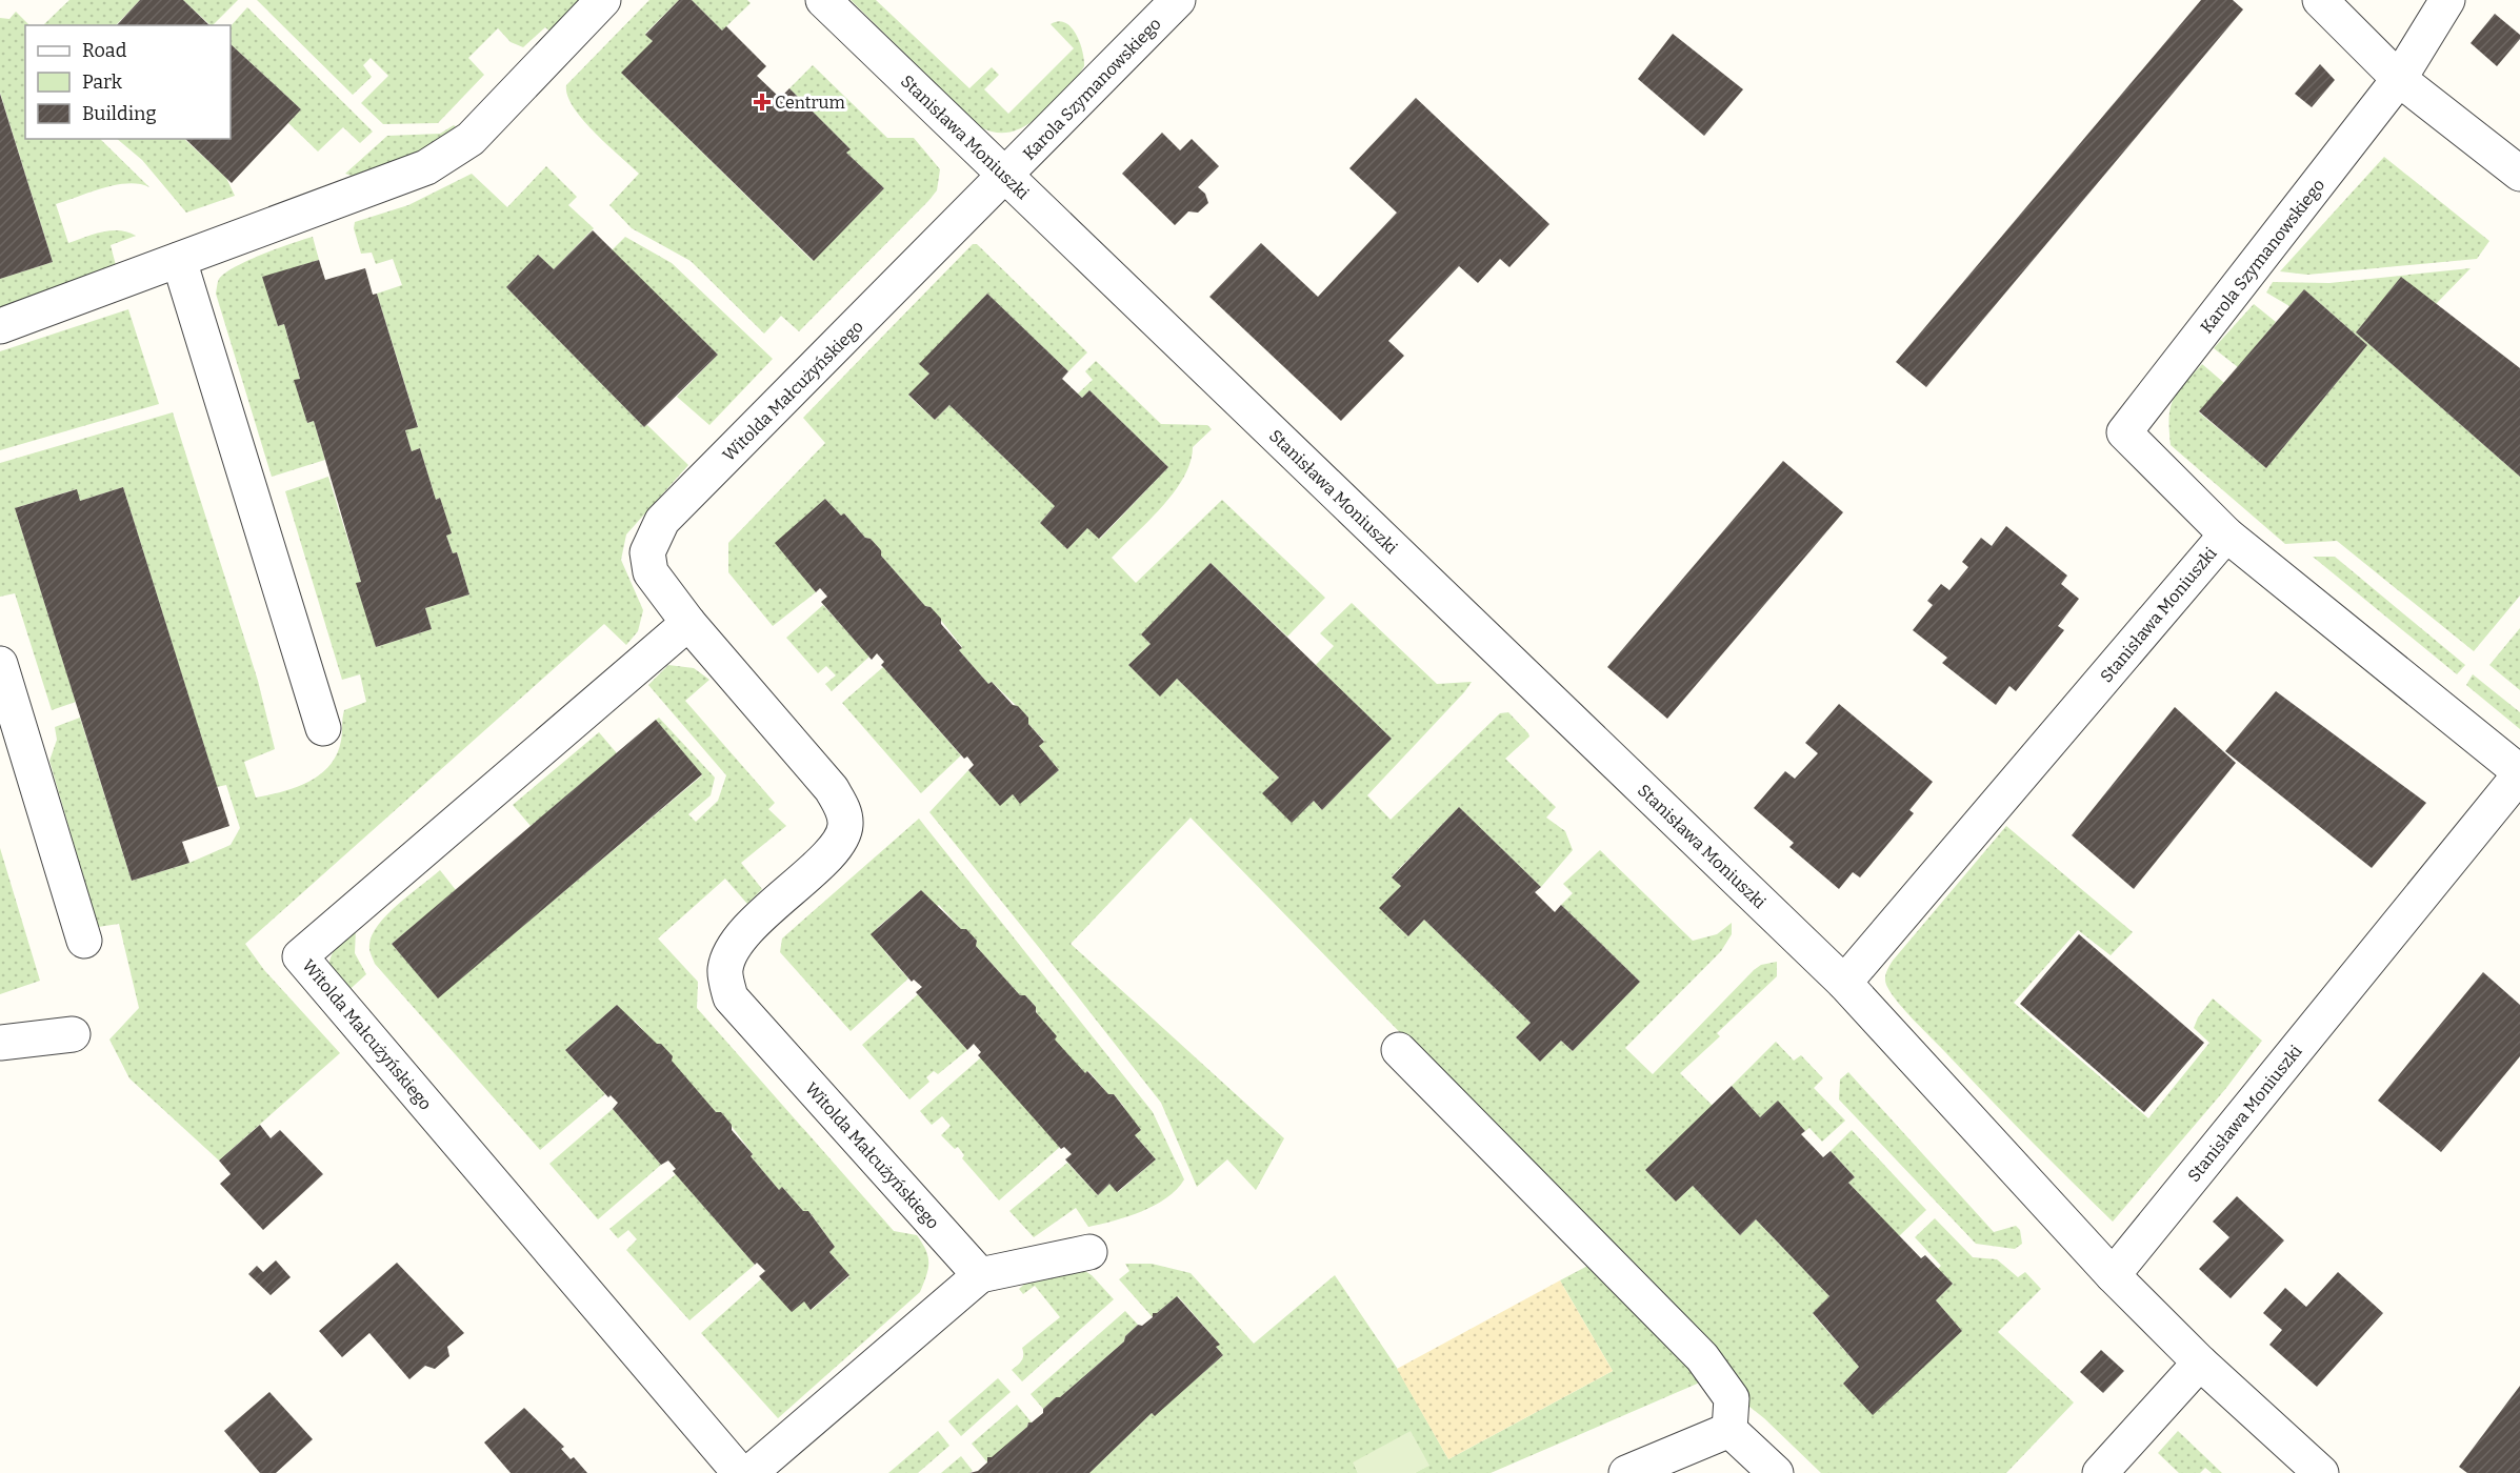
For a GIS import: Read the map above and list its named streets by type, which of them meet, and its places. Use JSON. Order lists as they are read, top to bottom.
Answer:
{
  "streets": {
    "street": ["Karola Szymanowskiego", "Stanisława Moniuszki", "Witolda Małcużyńskiego"]
  },
  "crossings": [
    ["Karola Szymanowskiego", "Stanisława Moniuszki"],
    ["Karola Szymanowskiego", "Witolda Małcużyńskiego"],
    ["Stanisława Moniuszki", "Witolda Małcużyńskiego"]
  ],
  "places": {
    "health": ["Centrum"]
  },
  "legend": ["Road", "Park", "Building"]
}
